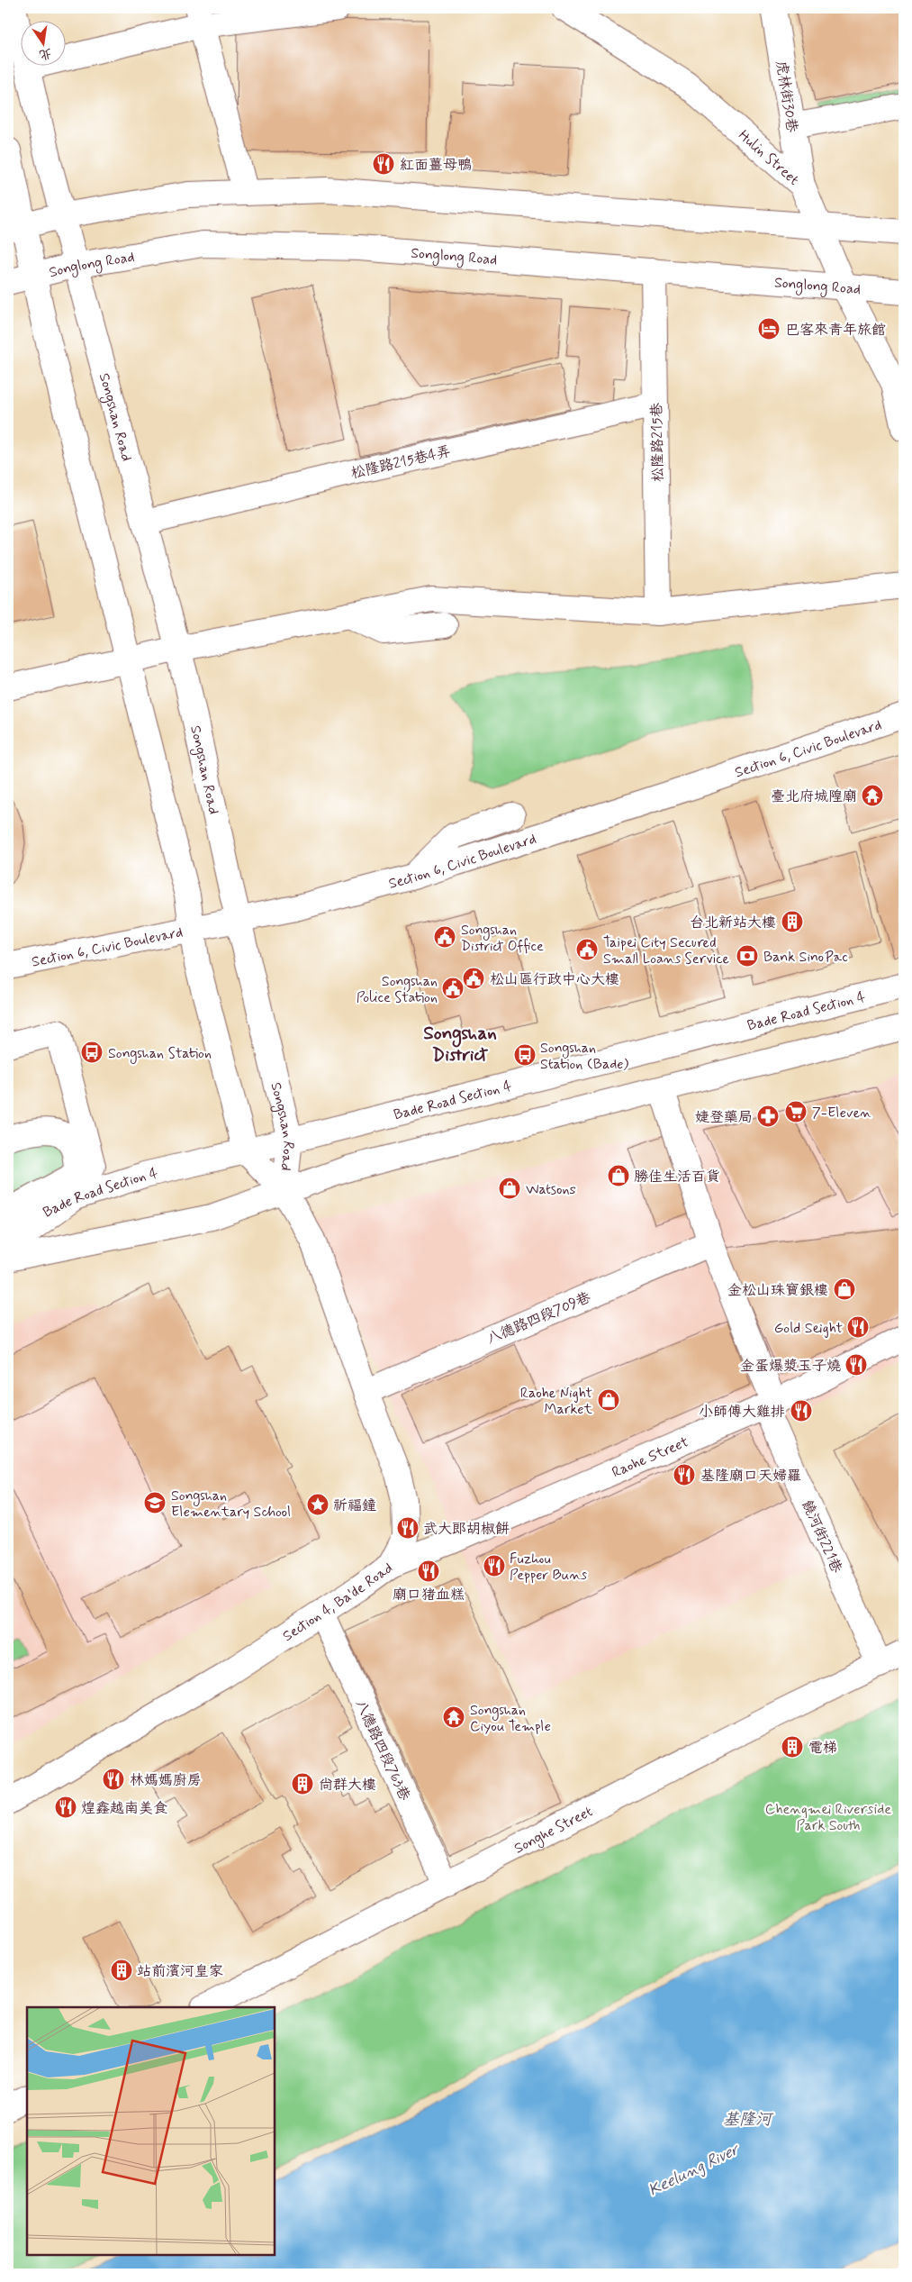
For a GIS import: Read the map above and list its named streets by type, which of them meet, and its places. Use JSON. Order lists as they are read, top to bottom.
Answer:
{
  "streets": {
    "street": [
      "虎林街30巷",
      "Hulin Street",
      "Songlong Road",
      "Songshan Road",
      "松隆路215巷",
      "松隆路215巷4弄",
      "Section 6, Civic Boulevard",
      "Bade Road Section 4",
      "八德路四段709巷",
      "Raohe Street",
      "饒河街221巷",
      "Section 4, Ba'de Road",
      "八德路四段763巷",
      "Songhe Street"
    ]
  },
  "crossings": [
    ["虎林街30巷", "Hulin Street"],
    ["Hulin Street", "Songlong Road"],
    ["Songlong Road", "Songshan Road"],
    ["Songlong Road", "松隆路215巷"],
    ["Songshan Road", "松隆路215巷4弄"],
    ["Songshan Road", "Section 6, Civic Boulevard"],
    ["Songshan Road", "Bade Road Section 4"],
    ["Songshan Road", "Section 4, Ba'de Road"],
    ["松隆路215巷", "松隆路215巷4弄"],
    ["八德路四段709巷", "Section 4, Ba'de Road"],
    ["Raohe Street", "饒河街221巷"],
    ["Raohe Street", "Section 4, Ba'de Road"],
    ["饒河街221巷", "Songhe Street"],
    ["Section 4, Ba'de Road", "八德路四段763巷"],
    ["八德路四段763巷", "Songhe Street"]
  ],
  "districts": ["Songshan District"],
  "water": ["基隆河", "Keelung River"],
  "parks": ["Chengmei Riverside Park South"],
  "places": {
    "restaurant": [
      "紅面薑母鴨",
      "Gold Seight",
      "金蛋爆漿玉子燒",
      "小師傅大雞排",
      "基隆廟口天婦羅",
      "武大郎胡椒餅",
      "Fuzhou Pepper Buns",
      "廟口猪血糕",
      "林媽媽廚房",
      "煌鑫越南美食"
    ],
    "hotel": ["巴客來青年旅館"],
    "temple": ["臺北府城隍廟", "Songshan Ciyou Temple"],
    "building": [
      "台北新站大樓",
      "電梯",
      "尚群大樓",
      "站前濱河皇家"
    ],
    "public building": [
      "Songshan District Office",
      "Taipei City Secured Small Loans Service",
      "松山區行政中心大樓",
      "Songshan Police Station"
    ],
    "bank": ["Bank SinoPac"],
    "bus stop": ["Songshan Station", "Songshan Station (Bade)"],
    "supermarket": ["7-Eleven"],
    "pharmacy": ["婕登藥局"],
    "shop": [
      "勝佳生活百貨",
      "Watsons",
      "金松山珠寶銀樓",
      "Raohe Night Market"
    ],
    "school or university": ["Songshan Elementary School"],
    "place": ["祈福鐘"]
  },
  "north": "bottom"
}
